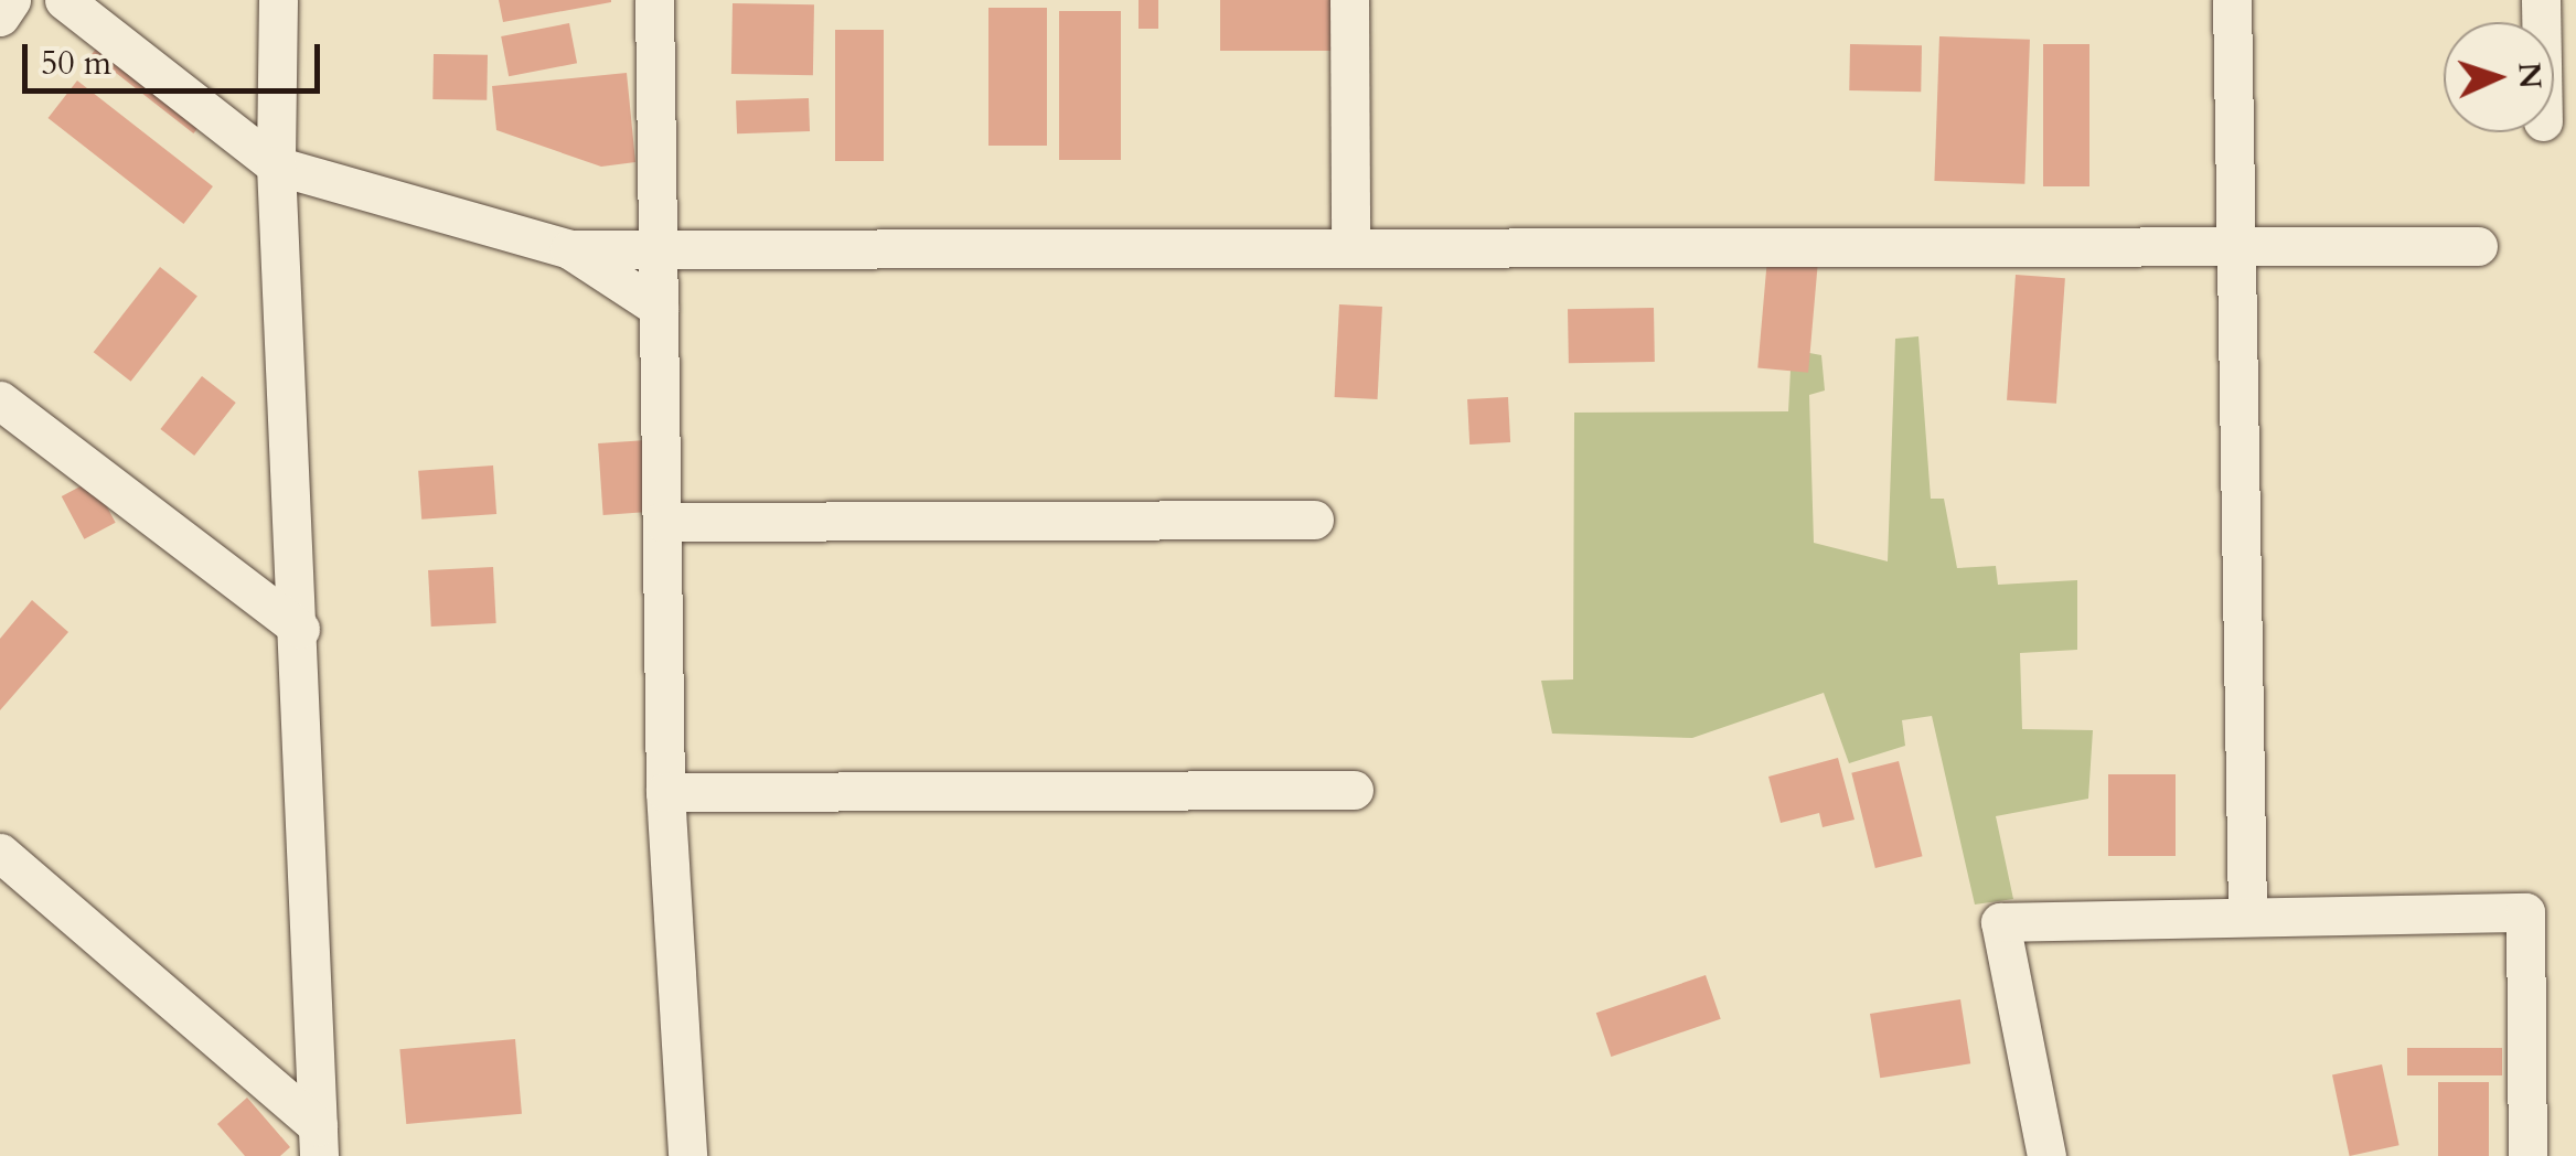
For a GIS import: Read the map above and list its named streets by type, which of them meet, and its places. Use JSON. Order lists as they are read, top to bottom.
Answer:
{
  "scale_bar": "50 m",
  "north": "right"
}
